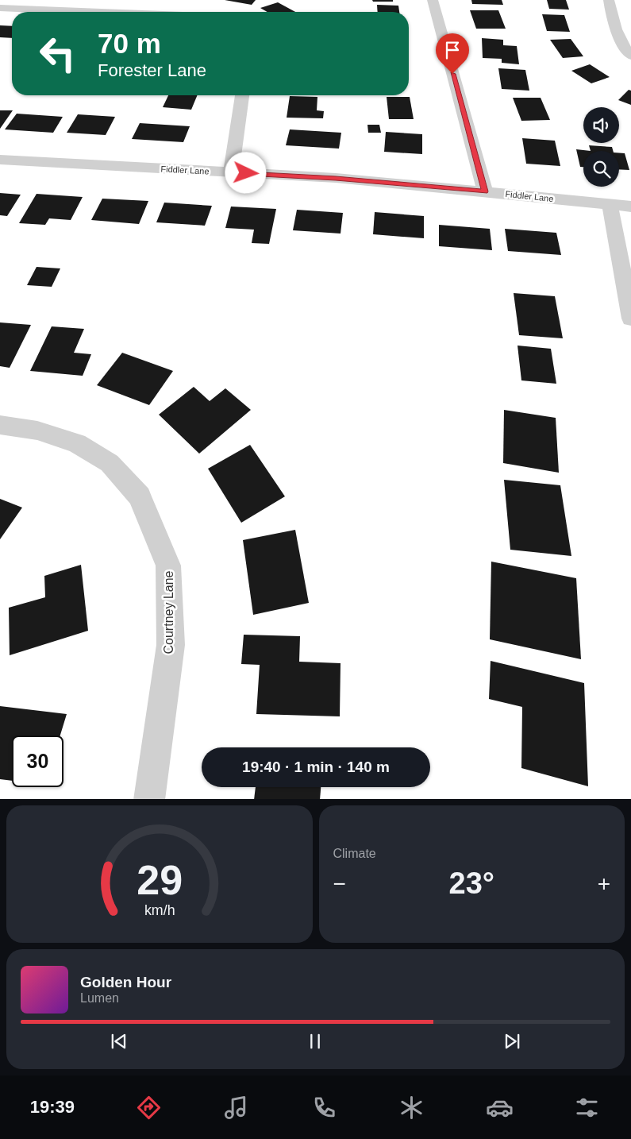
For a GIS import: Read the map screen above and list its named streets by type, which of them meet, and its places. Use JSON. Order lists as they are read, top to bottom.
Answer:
{
  "streets": {
    "street": ["Fiddler Lane", "Courtney Lane"]
  },
  "page": {
    "turn": ["70 m", "Forester Lane"],
    "limit": "30",
    "trip": "19:40 · 1 min · 140 m",
    "tile": "Climate",
    "heat": ["−", "23°", "+"],
    "song": ["Golden Hour", "Lumen"],
    "tabs": "19:39",
    "gauge": ["29", "km/h"]
  }
}
